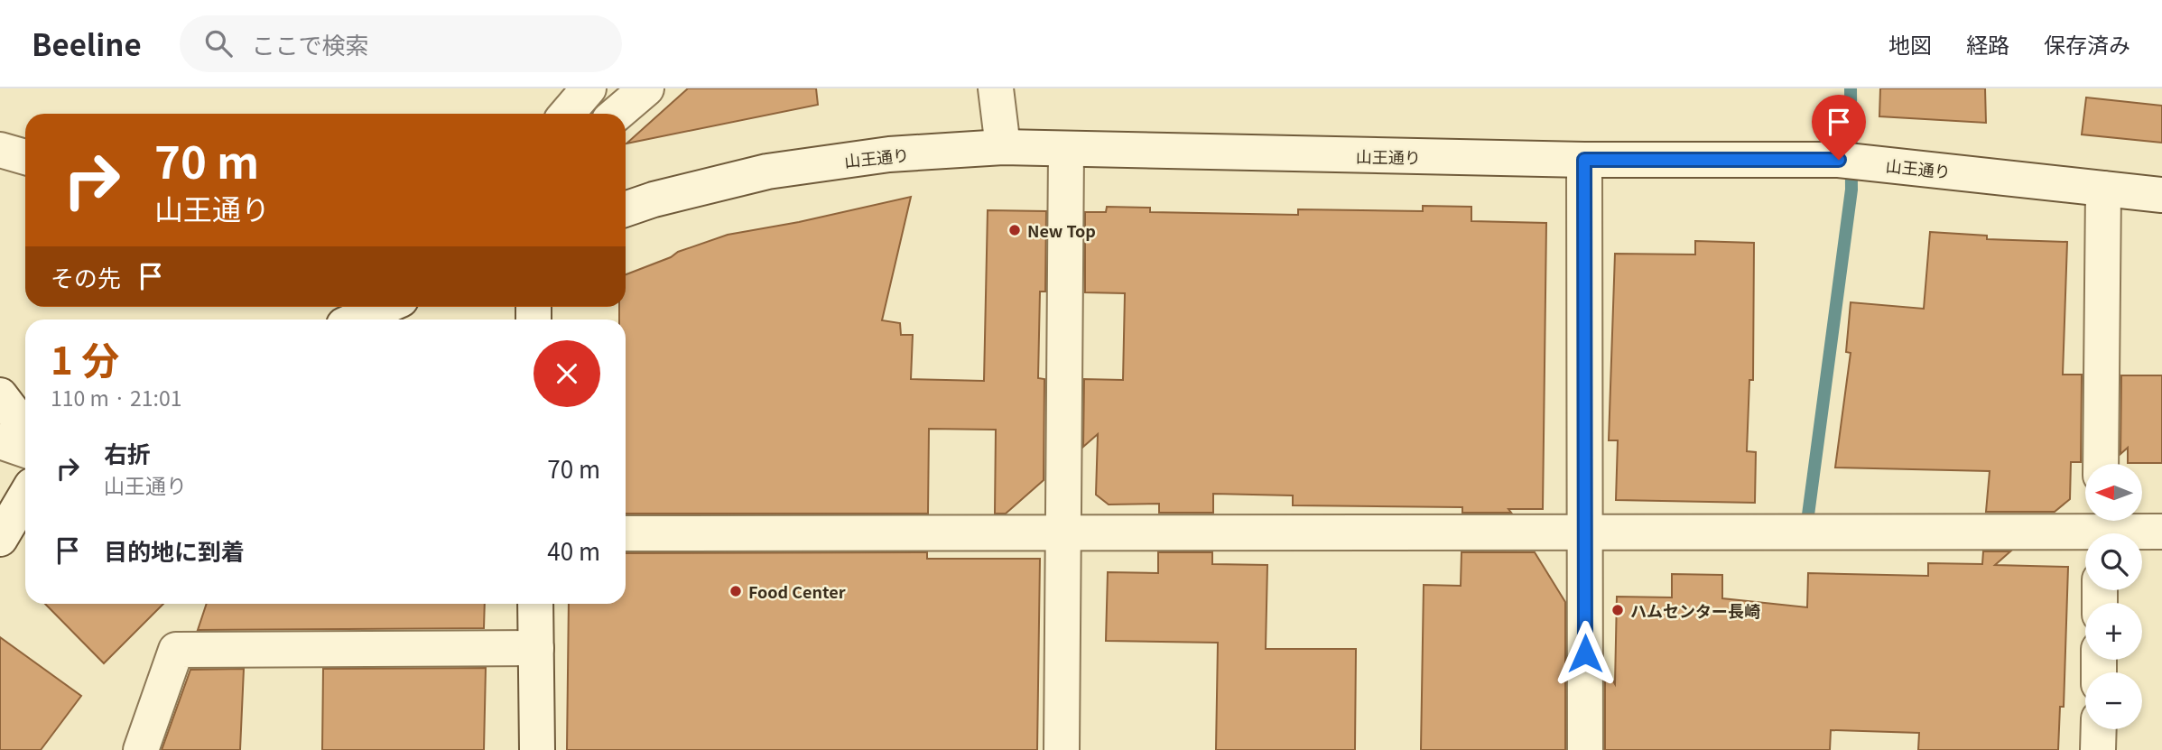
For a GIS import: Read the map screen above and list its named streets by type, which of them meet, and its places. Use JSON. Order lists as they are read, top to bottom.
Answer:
{
  "streets": {
    "street": ["山王通り"]
  },
  "places": ["New Top", "Food Center", "ハムセンター長崎"],
  "north": "left",
  "page": {
    "header": "Beeline",
    "search": "ここで検索",
    "nav": ["地図", "経路", "保存済み"],
    "turn": ["70 m", "山王通り"],
    "then": "その先",
    "heading": ["1 分", "110 m · 21:01"],
    "list": [
      {
        "name": "右折",
        "note": "山王通り",
        "value": "70 m"
      },
      {
        "name": "目的地に到着",
        "value": "40 m"
      }
    ],
    "map_buttons": ["+", "−"]
  }
}
